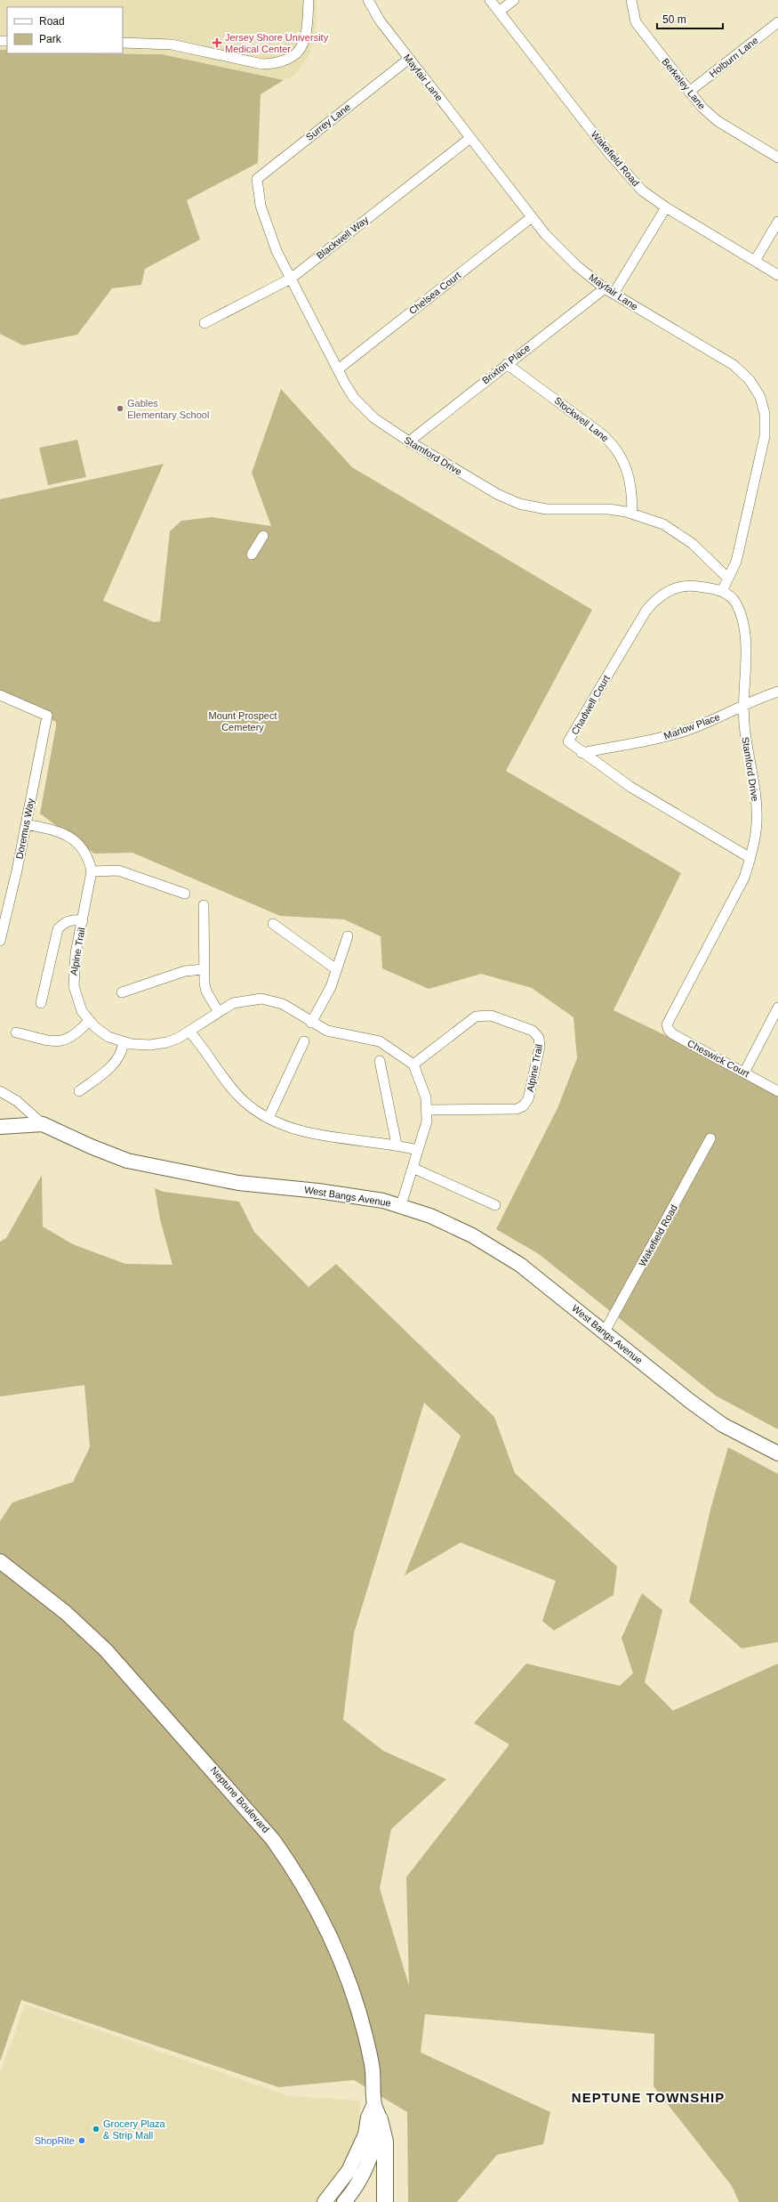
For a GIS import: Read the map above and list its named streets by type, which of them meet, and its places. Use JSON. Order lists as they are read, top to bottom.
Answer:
{
  "streets": {
    "street": [
      "Holburn Lane",
      "Mayfair Lane",
      "Berkeley Lane",
      "Surrey Lane",
      "Wakefield Road",
      "Blackwell Way",
      "Chelsea Court",
      "Brixton Place",
      "Stockwell Lane",
      "Stamford Drive",
      "Chadwell Court",
      "Marlow Place",
      "Doremus Way",
      "Alpine Trail",
      "Cheswick Court",
      "West Bangs Avenue",
      "Neptune Boulevard"
    ]
  },
  "crossings": [
    ["Holburn Lane", "Berkeley Lane"],
    ["Mayfair Lane", "Surrey Lane"],
    ["Mayfair Lane", "Blackwell Way"],
    ["Mayfair Lane", "Chelsea Court"],
    ["Mayfair Lane", "Brixton Place"],
    ["Mayfair Lane", "Stamford Drive"],
    ["Mayfair Lane", "Chadwell Court"],
    ["Surrey Lane", "Stamford Drive"],
    ["Wakefield Road", "West Bangs Avenue"],
    ["Blackwell Way", "Stamford Drive"],
    ["Chelsea Court", "Stamford Drive"],
    ["Brixton Place", "Stockwell Lane"],
    ["Brixton Place", "Stamford Drive"],
    ["Stockwell Lane", "Stamford Drive"],
    ["Stamford Drive", "Chadwell Court"],
    ["Stamford Drive", "Marlow Place"],
    ["Stamford Drive", "Cheswick Court"],
    ["Chadwell Court", "Marlow Place"],
    ["Doremus Way", "Alpine Trail"]
  ],
  "districts": ["NEPTUNE TOWNSHIP"],
  "parks": ["Mount Prospect Cemetery"],
  "places": {
    "health": ["Jersey Shore University Medical Center"],
    "other": ["Gables Elementary School", "Grocery Plaza & Strip Mall", "ShopRite"]
  },
  "legend": ["Road", "Park"],
  "scale_bar": "50 m"
}
